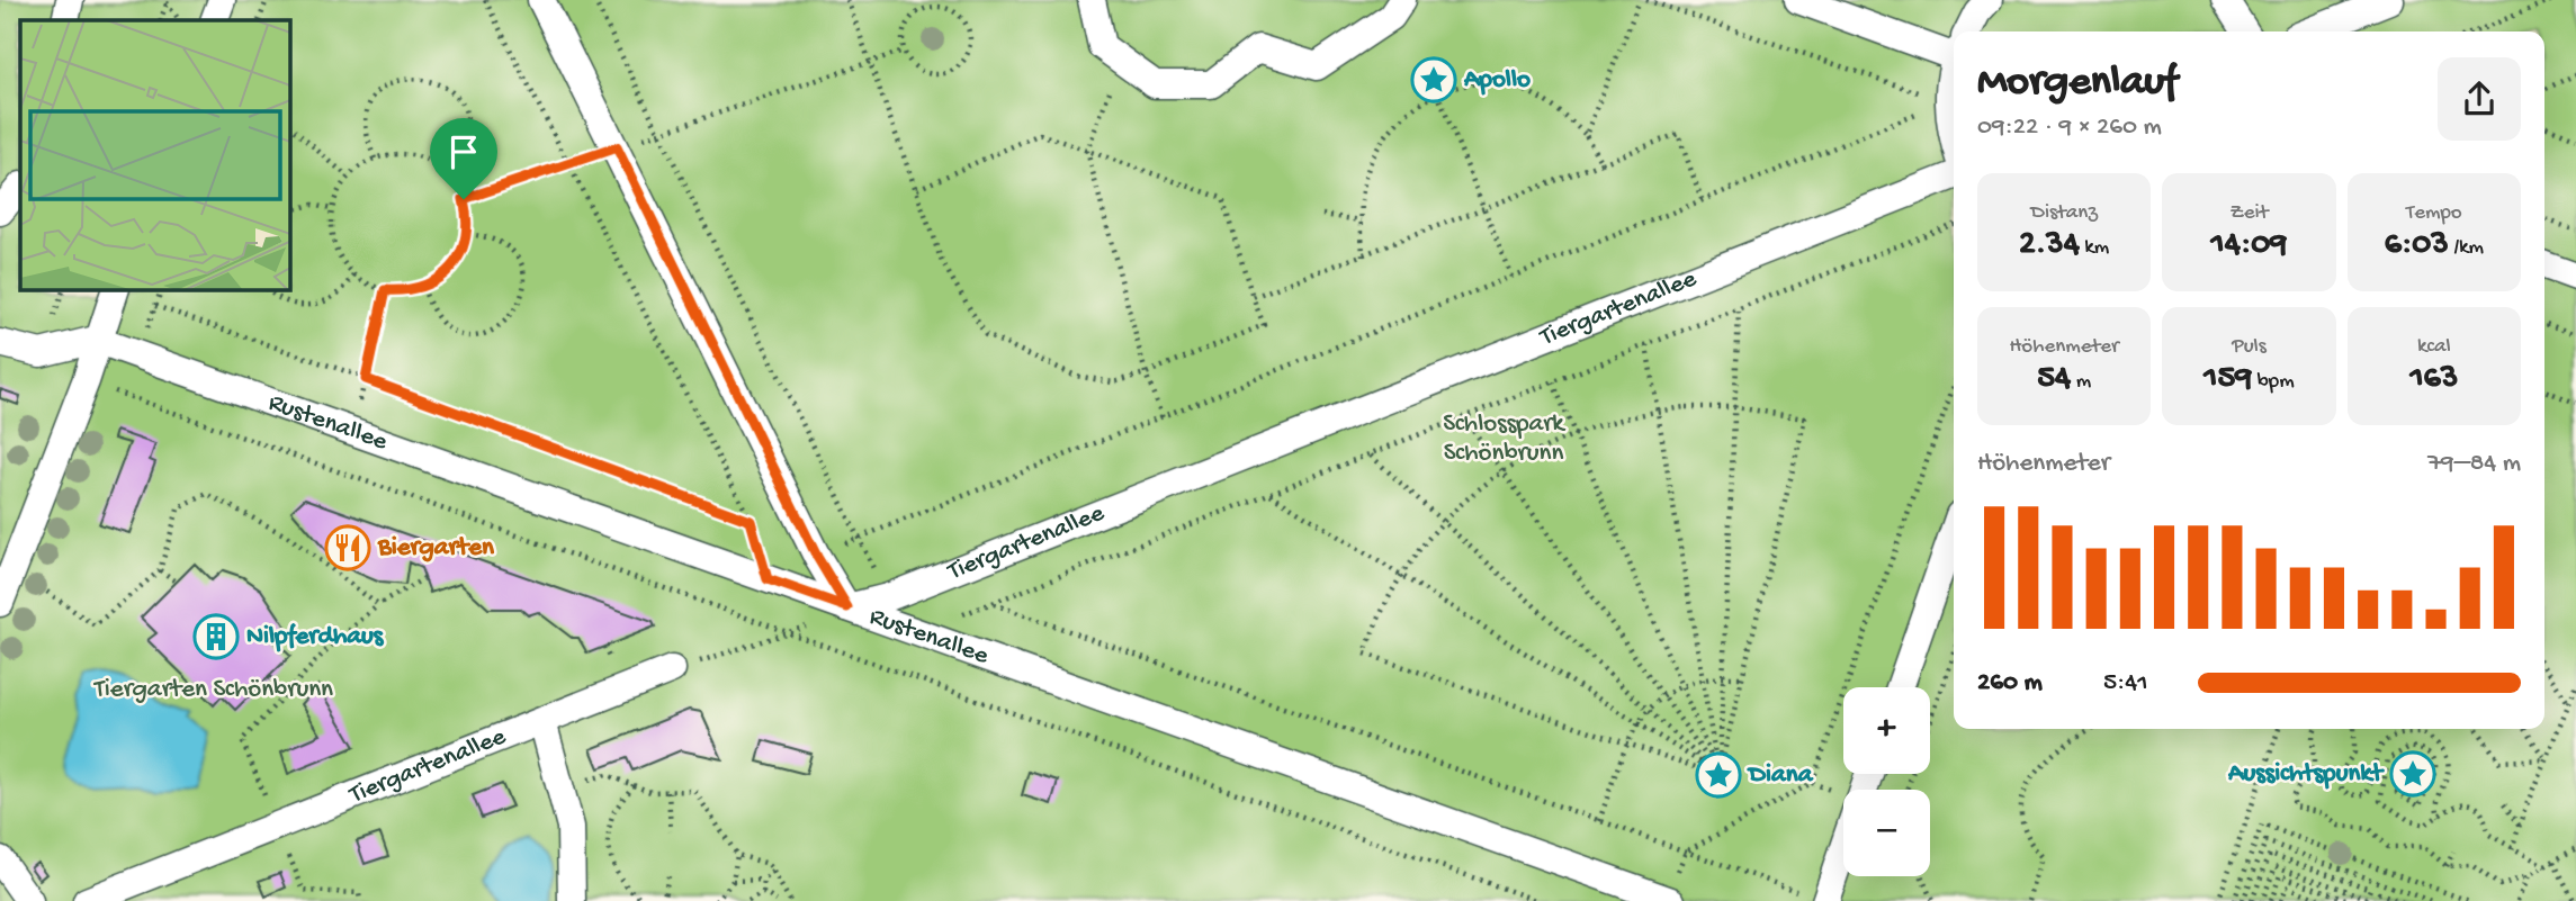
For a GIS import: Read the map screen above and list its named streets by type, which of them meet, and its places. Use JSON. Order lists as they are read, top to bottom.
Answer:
{
  "streets": {
    "street": ["Tiergartenallee", "Rustenallee"]
  },
  "crossings": [
    ["Tiergartenallee", "Rustenallee"]
  ],
  "parks": ["Schlosspark Schönbrunn", "Tiergarten Schönbrunn"],
  "places": {
    "place": ["Apollo", "Aussichtspunkt", "Diana"],
    "restaurant": ["Biergarten"],
    "building": ["Nilpferdhaus"]
  },
  "page": {
    "heading": ["Morgenlauf", "09:22 · 9 × 260 m"],
    "stats": [
      ["Distanz", "2.34 km"],
      ["Zeit", "14:09"],
      ["Tempo", "6:03 /km"],
      ["Höhenmeter", "54 m"],
      ["Puls", "159 bpm"],
      ["kcal", "163"]
    ],
    "chart": ["Höhenmeter", "79–84 m"],
    "list": [
      {
        "name": "260 m",
        "note": "5:41"
      }
    ],
    "map_buttons": ["+", "−"]
  }
}
